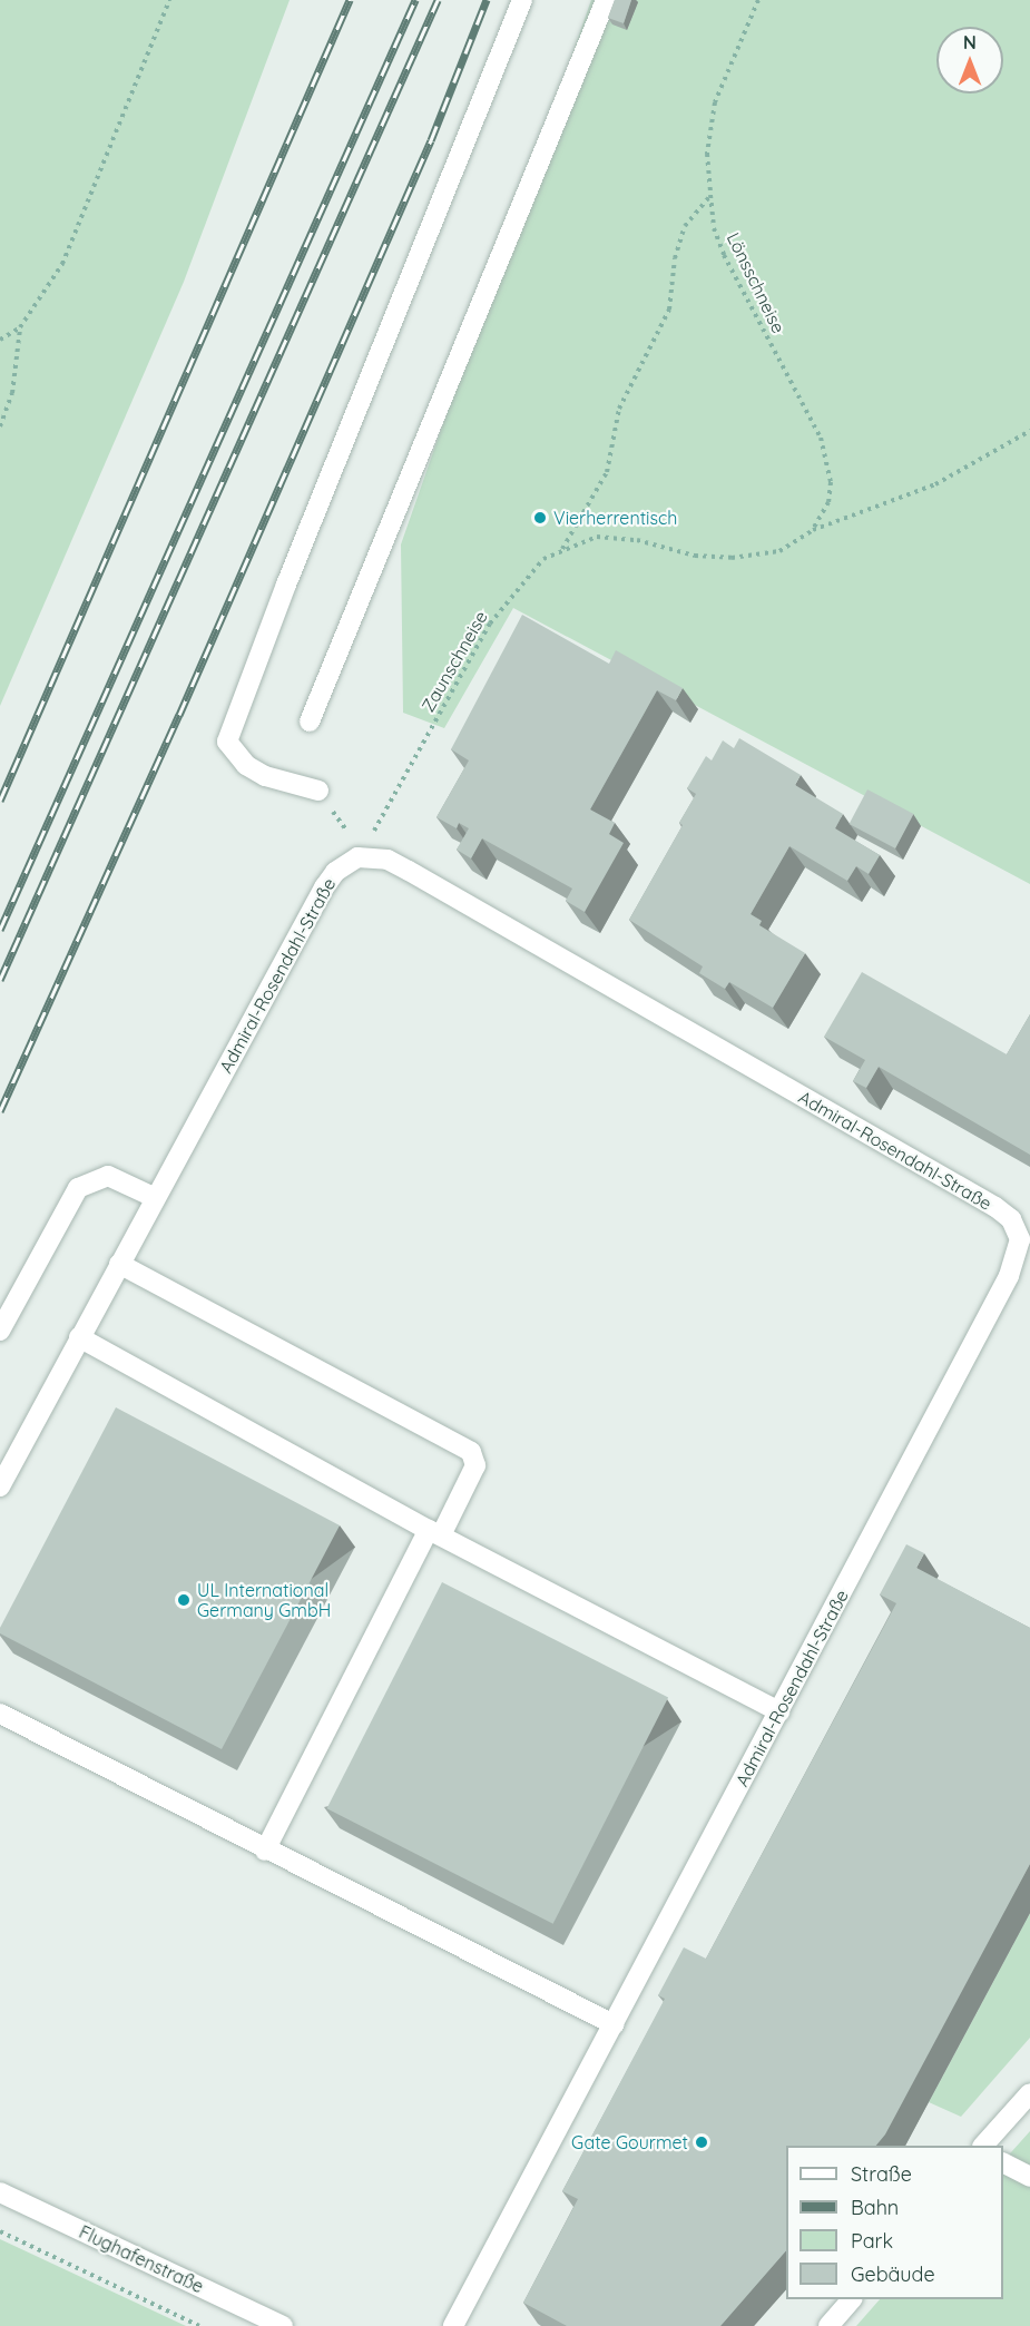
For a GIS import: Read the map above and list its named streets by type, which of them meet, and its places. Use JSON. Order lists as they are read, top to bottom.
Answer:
{
  "streets": {
    "street": ["Admiral-Rosendahl-Straße", "Flughafenstraße"],
    "path": ["Lönsschneise", "Zaunschneise"]
  },
  "crossings": [
    ["Lönsschneise", "Zaunschneise"],
    ["Zaunschneise", "Admiral-Rosendahl-Straße"]
  ],
  "places": ["Vierherrentisch", "UL International Germany GmbH", "Gate Gourmet"],
  "legend": [
    "Straße",
    "Bahn",
    "Park",
    "Gebäude"
  ],
  "north": "top"
}
